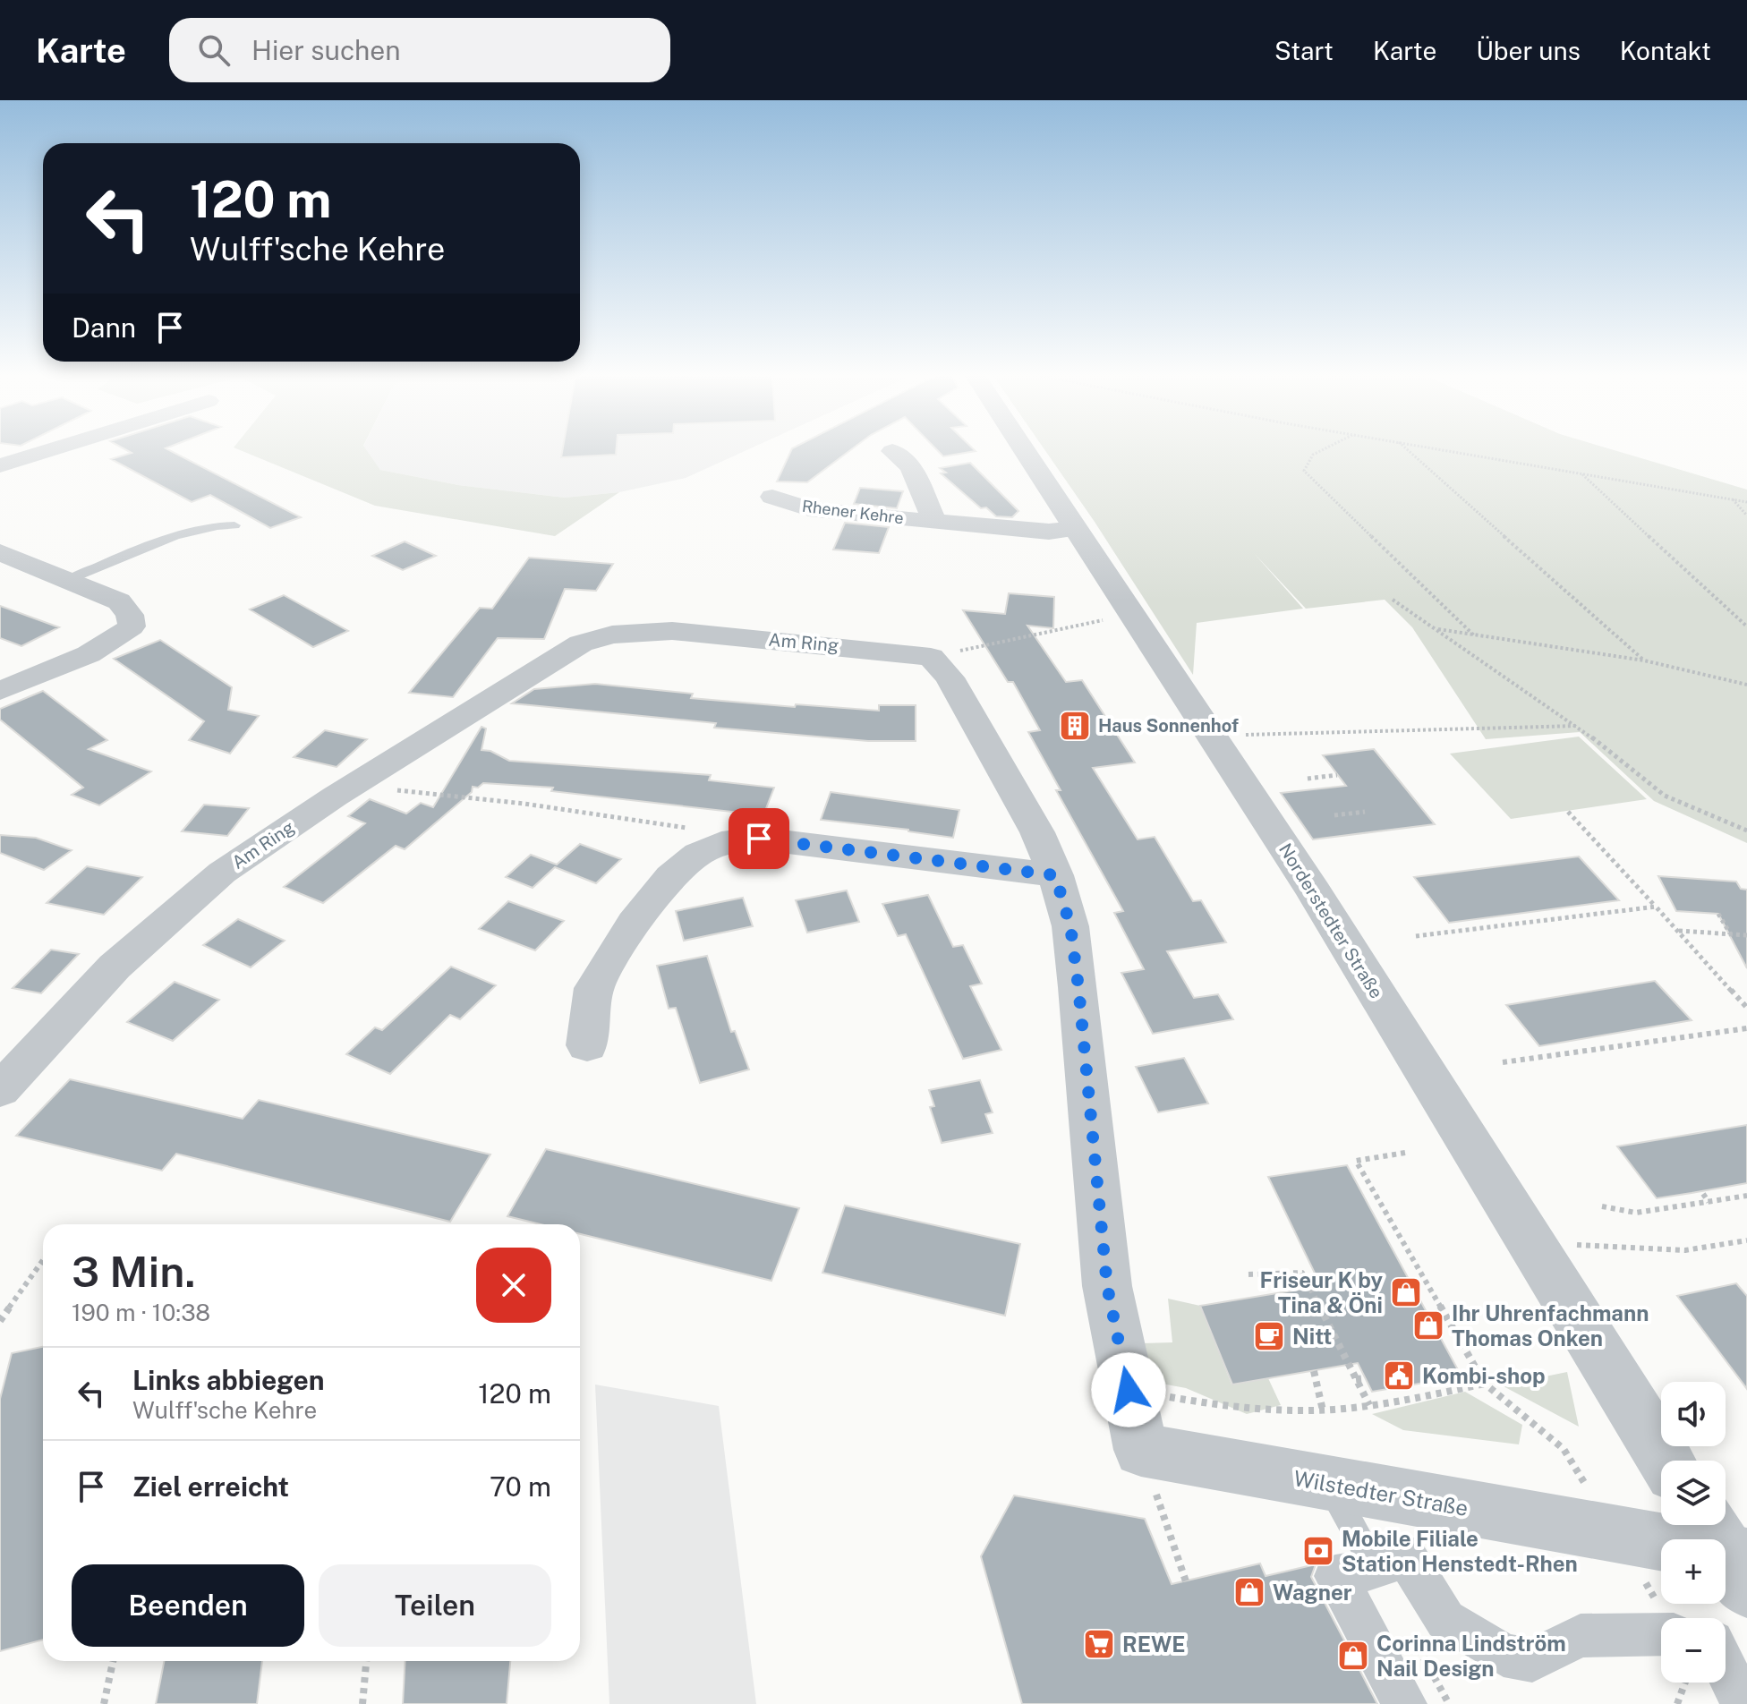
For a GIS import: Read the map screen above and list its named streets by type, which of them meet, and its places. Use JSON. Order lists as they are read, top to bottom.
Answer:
{
  "streets": {
    "street": [
      "Rhener Kehre",
      "Am Ring",
      "Norderstedter Straße",
      "Wilstedter Straße"
    ]
  },
  "crossings": [
    ["Rhener Kehre", "Norderstedter Straße"]
  ],
  "places": {
    "building": ["Haus Sonnenhof"],
    "shop": [
      "Friseur K by Tina & Öni",
      "Ihr Uhrenfachmann Thomas Onken",
      "Wagner",
      "Corinna Lindström Nail Design"
    ],
    "cafe": ["Nitt"],
    "public building": ["Kombi-shop"],
    "bank": ["Mobile Filiale Station Henstedt-Rhen"],
    "supermarket": ["REWE"]
  },
  "page": {
    "header": "Karte",
    "search": "Hier suchen",
    "nav": [
      "Start",
      "Karte",
      "Über uns",
      "Kontakt"
    ],
    "turn": ["120 m", "Wulff'sche Kehre"],
    "then": "Dann",
    "heading": ["3 Min.", "190 m · 10:38"],
    "list": [
      {
        "name": "Links abbiegen",
        "note": "Wulff'sche Kehre",
        "value": "120 m"
      },
      {
        "name": "Ziel erreicht",
        "value": "70 m"
      }
    ],
    "map_buttons": ["+", "−"],
    "buttons": ["Beenden", "Teilen"]
  }
}
